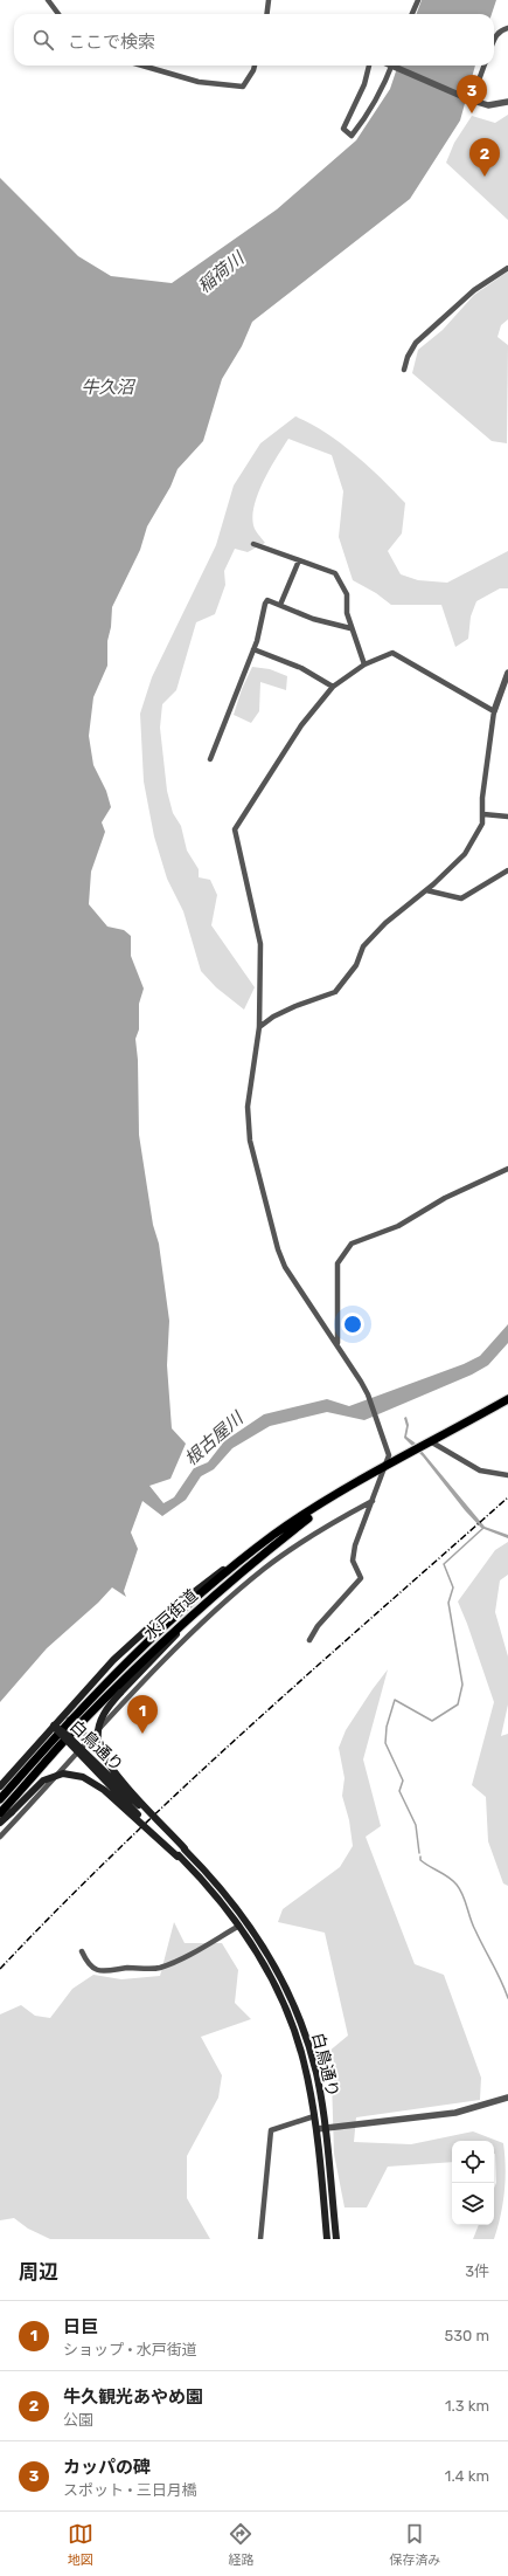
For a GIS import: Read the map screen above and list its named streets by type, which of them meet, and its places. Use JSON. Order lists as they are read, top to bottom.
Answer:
{
  "streets": {
    "highway": ["水戸街道"],
    "main road": ["白鳥通り"]
  },
  "water": ["稲荷川", "牛久沼", "根古屋川"],
  "page": {
    "search": "ここで検索",
    "pins": ["3", "2", "1"],
    "heading": ["周辺", "3件"],
    "list": [
      {
        "mark": "1",
        "name": "日巨",
        "note": "ショップ · 水戸街道",
        "value": "530 m"
      },
      {
        "mark": "2",
        "name": "牛久観光あやめ園",
        "note": "公園",
        "value": "1.3 km"
      },
      {
        "mark": "3",
        "name": "カッパの碑",
        "note": "スポット · 三日月橋",
        "value": "1.4 km"
      }
    ],
    "nav": ["地図", "経路", "保存済み"]
  }
}
